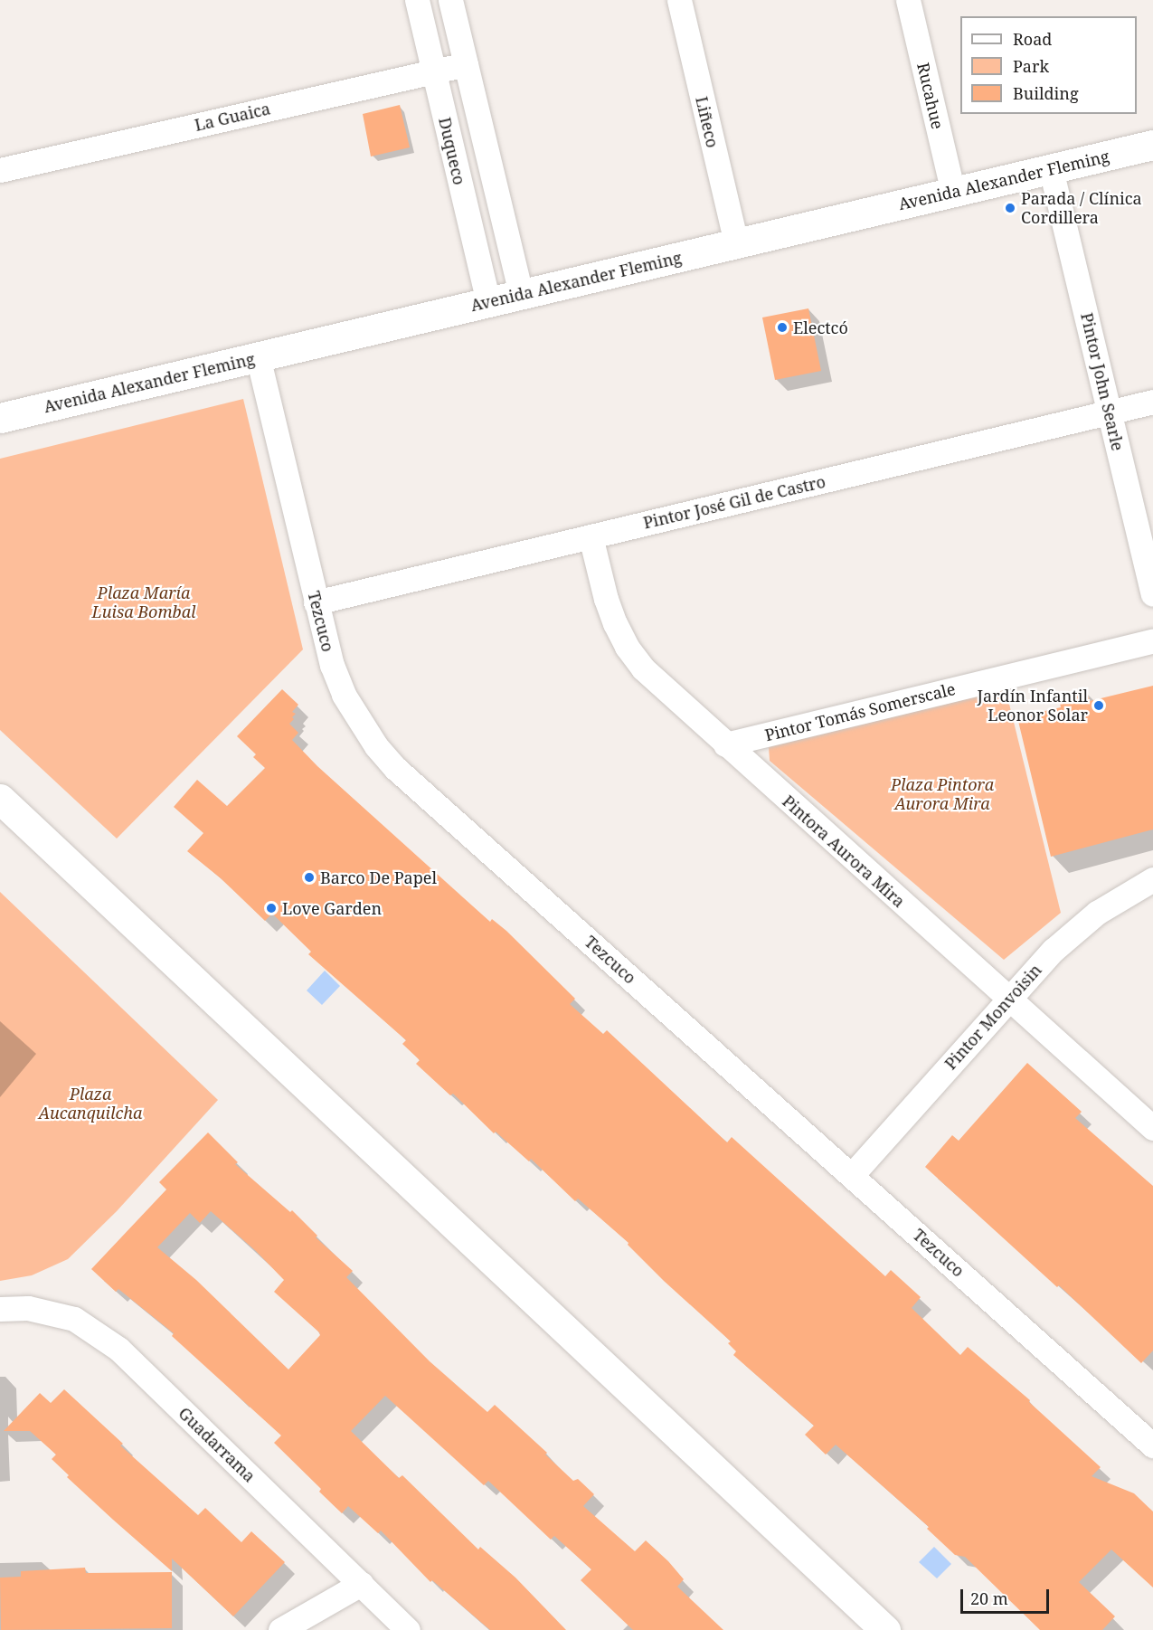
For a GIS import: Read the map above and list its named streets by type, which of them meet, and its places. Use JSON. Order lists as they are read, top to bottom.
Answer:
{
  "streets": {
    "main road": ["Avenida Alexander Fleming"],
    "street": [
      "Rucahue",
      "La Guaica",
      "Liñeco",
      "Duqueco",
      "Pintor John Searle",
      "Pintor José Gil de Castro",
      "Tezcuco",
      "Pintor Tomás Somerscale",
      "Pintora Aurora Mira",
      "Pintor Monvoisin",
      "Guadarrama"
    ]
  },
  "crossings": [
    ["Rucahue", "Avenida Alexander Fleming"],
    ["La Guaica", "Duqueco"],
    ["Liñeco", "Avenida Alexander Fleming"],
    ["Duqueco", "Avenida Alexander Fleming"],
    ["Avenida Alexander Fleming", "Pintor John Searle"],
    ["Avenida Alexander Fleming", "Tezcuco"],
    ["Pintor John Searle", "Pintor José Gil de Castro"],
    ["Pintor José Gil de Castro", "Tezcuco"],
    ["Pintor José Gil de Castro", "Pintora Aurora Mira"],
    ["Tezcuco", "Pintor Monvoisin"],
    ["Pintor Tomás Somerscale", "Pintora Aurora Mira"],
    ["Pintora Aurora Mira", "Pintor Monvoisin"]
  ],
  "parks": ["Plaza María Luisa Bombal", "Plaza Pintora Aurora Mira", "Plaza Aucanquilcha"],
  "places": [
    "Parada / Clínica Cordillera",
    "Electcó",
    "Jardín Infantil Leonor Solar",
    "Barco De Papel",
    "Love Garden"
  ],
  "legend": ["Road", "Park", "Building"],
  "scale_bar": "20 m"
}
